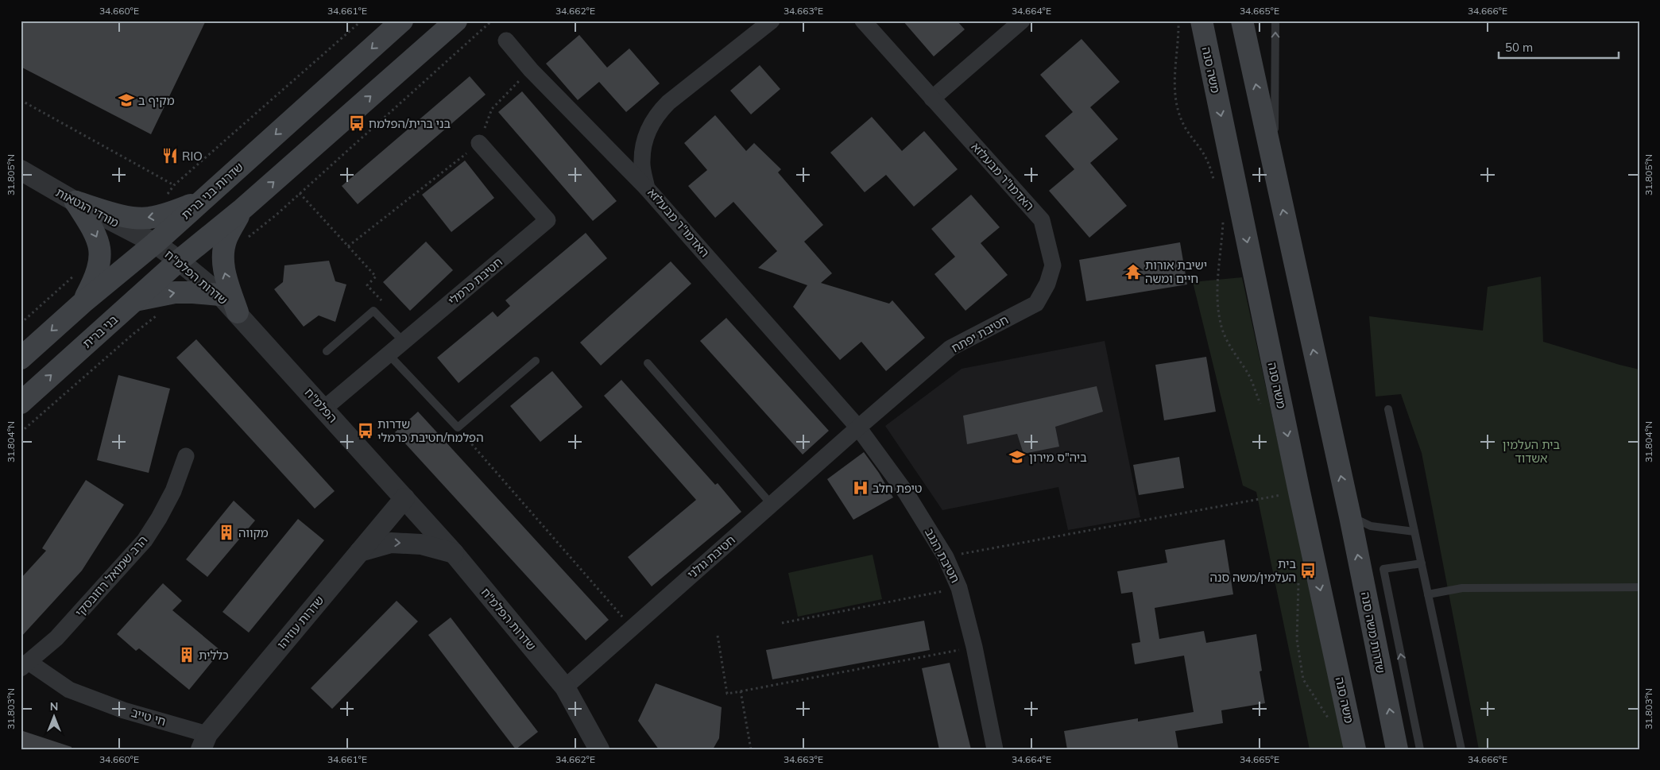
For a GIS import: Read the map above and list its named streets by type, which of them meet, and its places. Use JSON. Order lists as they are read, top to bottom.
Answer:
{
  "streets": {
    "main road": [
      "משה סנה",
      "שדרות בני ברית",
      "בני ברית",
      "שדרות משה סנה"
    ],
    "street": [
      "האדמו\"ר מבעלזא",
      "מורדי הגטאות",
      "שדרות הפלמ\"ח",
      "חטיבת כרמלי",
      "חטיבת יפתח",
      "הפלמ\"ח",
      "חטיבת הנגב",
      "חטיבת גולני",
      "הרב שמואל רוזובסקי",
      "שדרות עוזיהו",
      "חי טייב"
    ]
  },
  "crossings": [
    ["האדמו\"ר מבעלזא", "חטיבת יפתח"],
    ["האדמו\"ר מבעלזא", "חטיבת הנגב"],
    ["האדמו\"ר מבעלזא", "חטיבת גולני"],
    ["שדרות בני ברית", "מורדי הגטאות"],
    ["שדרות בני ברית", "שדרות הפלמ\"ח"],
    ["מורדי הגטאות", "שדרות הפלמ\"ח"],
    ["שדרות הפלמ\"ח", "בני ברית"],
    ["שדרות הפלמ\"ח", "הפלמ\"ח"],
    ["שדרות הפלמ\"ח", "חטיבת גולני"],
    ["שדרות הפלמ\"ח", "שדרות עוזיהו"],
    ["חטיבת כרמלי", "הפלמ\"ח"],
    ["חטיבת יפתח", "חטיבת הנגב"],
    ["חטיבת יפתח", "חטיבת גולני"],
    ["הפלמ\"ח", "שדרות עוזיהו"],
    ["חטיבת הנגב", "חטיבת גולני"],
    ["הרב שמואל רוזובסקי", "חי טייב"],
    ["שדרות עוזיהו", "חי טייב"]
  ],
  "one_way": ["בני ברית", "שדרות משה סנה"],
  "parks": ["בית העלמין אשדוד"],
  "places": {
    "school or university": ["מקיף ב", "ביה\"ס מירון"],
    "bus stop": ["בני ברית/הפלמח", "שדרות הפלמח/חטיבת כרמלי", "בית העלמין/משה סנה"],
    "restaurant": ["RIO"],
    "temple": ["ישיבת אורות חיים ומשה"],
    "hospital": ["טיפת חלב"],
    "building": ["מקווה", "כללית"]
  },
  "scale_bar": "50 m",
  "north": "top",
  "coordinates": [
    "34.660°E",
    "34.661°E",
    "34.662°E",
    "34.663°E",
    "34.664°E",
    "34.665°E",
    "34.666°E",
    "31.805°N",
    "31.804°N",
    "31.803°N"
  ]
}
